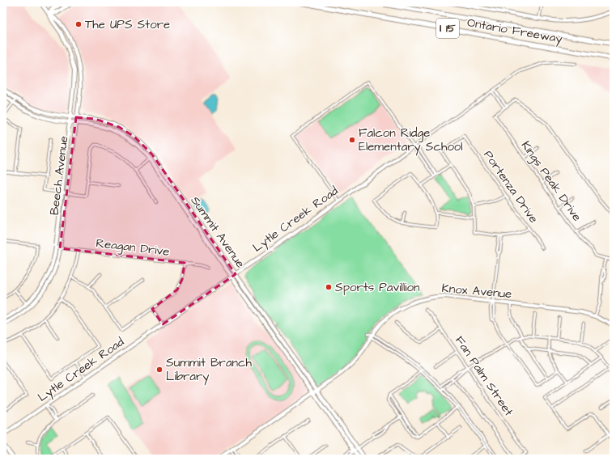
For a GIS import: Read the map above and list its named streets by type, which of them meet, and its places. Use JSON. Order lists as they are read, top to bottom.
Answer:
{
  "streets": {
    "highway": ["I 15", "Ontario Freeway"],
    "main road": [
      "Beech Avenue",
      "Lytle Creek Road",
      "Summit Avenue",
      "Knox Avenue"
    ],
    "street": [
      "Kings Peak Drive",
      "Portenza Drive",
      "Reagan Drive",
      "Fan Palm Street"
    ]
  },
  "crossings": [
    ["Beech Avenue", "Summit Avenue"],
    ["Beech Avenue", "Reagan Drive"],
    ["Lytle Creek Road", "Summit Avenue"],
    ["Summit Avenue", "Knox Avenue"]
  ],
  "places": [
    "The UPS Store",
    "Falcon Ridge Elementary School",
    "Sports Pavillion",
    "Summit Branch Library"
  ]
}
